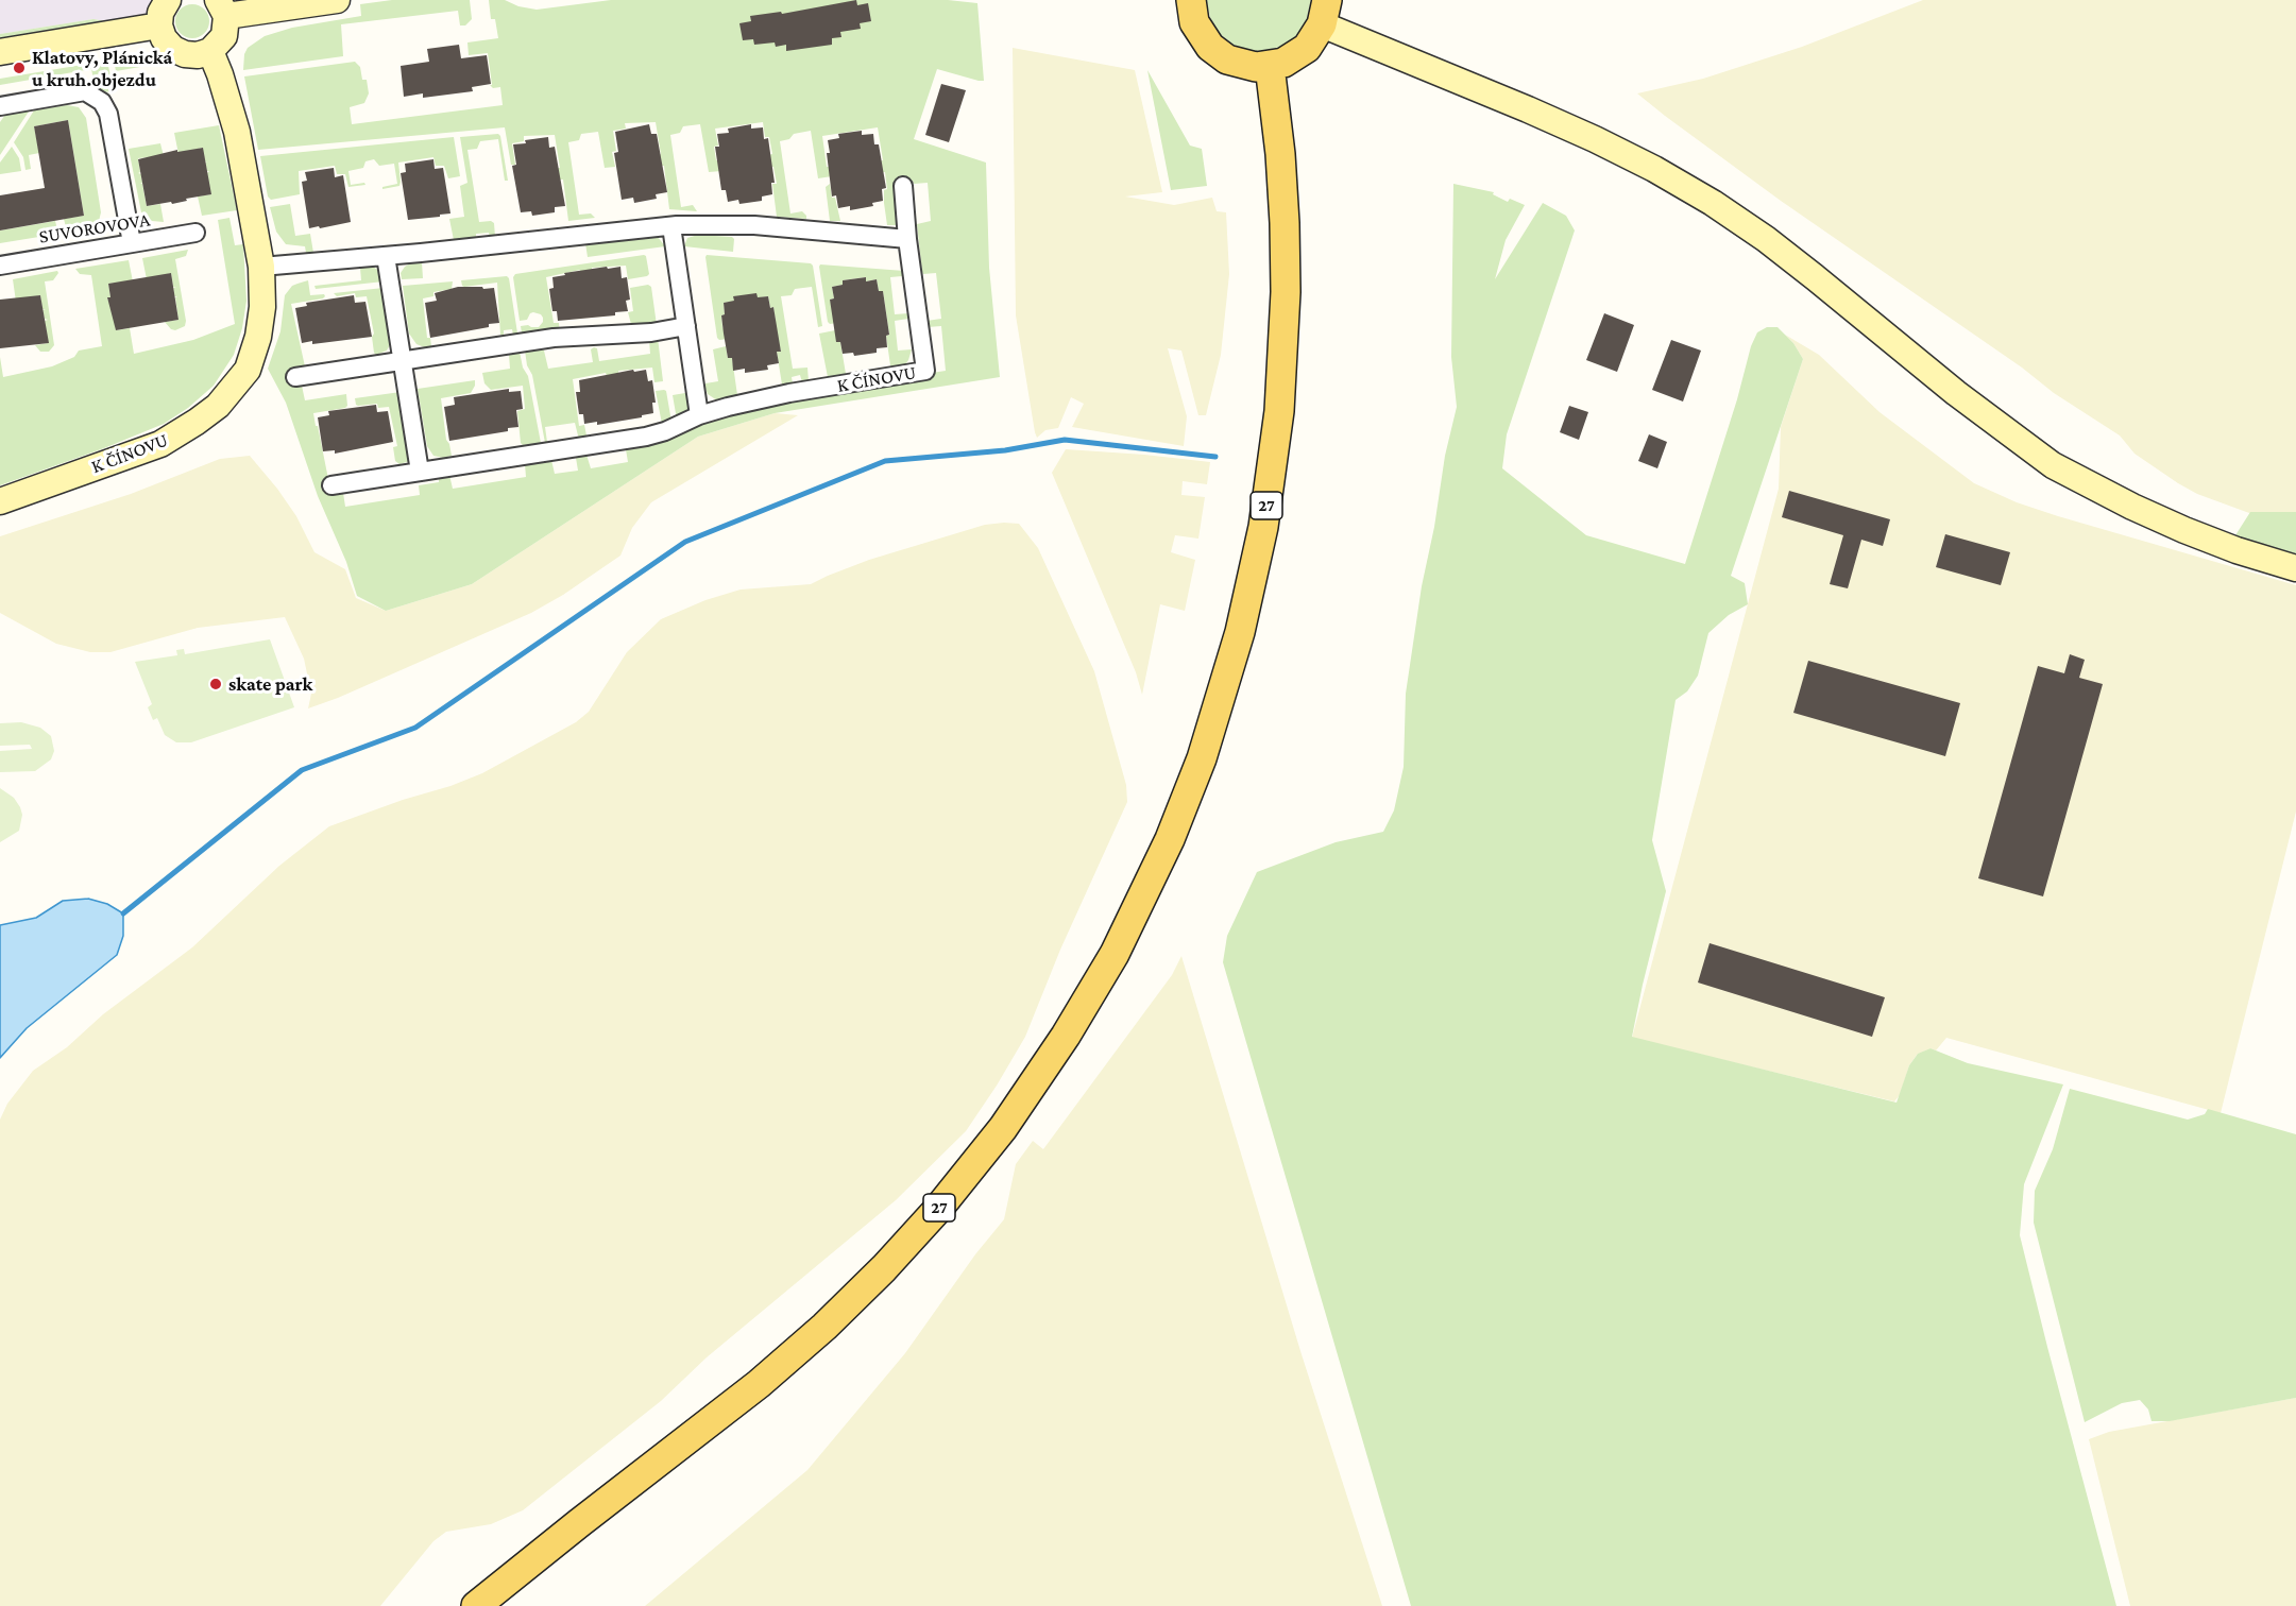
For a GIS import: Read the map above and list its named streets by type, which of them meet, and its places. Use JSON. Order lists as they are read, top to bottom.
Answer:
{
  "streets": {
    "main road": ["27"],
    "street": ["SUVOROVOVA", "K ČÍNOVU"]
  },
  "places": ["Klatovy, Plánická u kruh.objezdu", "skate park"]
}
